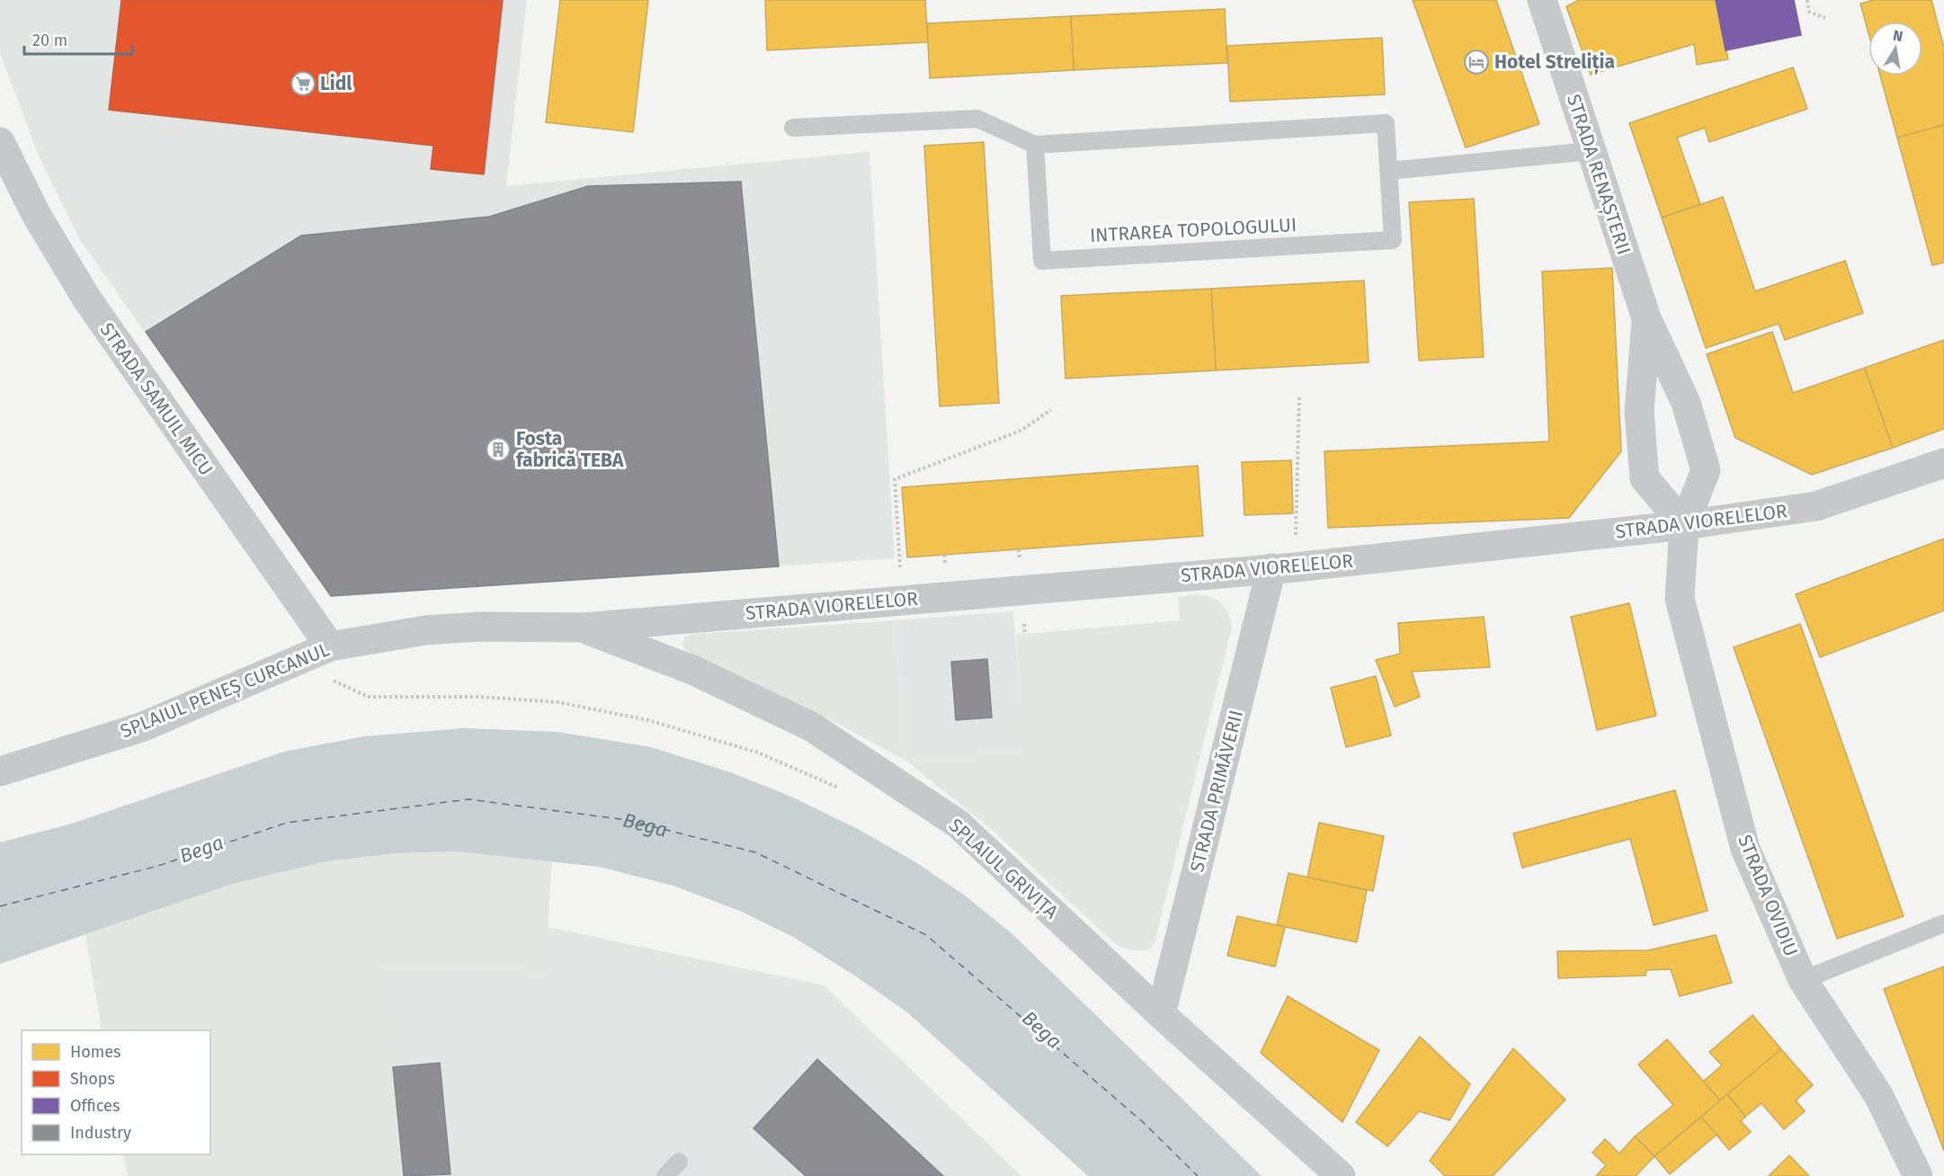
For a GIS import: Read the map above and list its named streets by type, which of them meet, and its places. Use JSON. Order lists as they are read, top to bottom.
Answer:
{
  "streets": {
    "street": [
      "STRADA RENAȘTERII",
      "STRADA SAMUIL MICU",
      "STRADA VIORELELOR",
      "SPLAIUL PENEȘ CURCANUL",
      "STRADA PRIMĂVERII",
      "SPLAIUL GRIVIȚA",
      "STRADA OVIDIU"
    ],
    "lane": ["INTRAREA TOPOLOGULUI"]
  },
  "crossings": [
    ["STRADA RENAȘTERII", "STRADA VIORELELOR"],
    ["STRADA RENAȘTERII", "STRADA OVIDIU"],
    ["STRADA SAMUIL MICU", "SPLAIUL PENEȘ CURCANUL"],
    ["STRADA VIORELELOR", "SPLAIUL PENEȘ CURCANUL"],
    ["STRADA VIORELELOR", "STRADA PRIMĂVERII"],
    ["STRADA VIORELELOR", "SPLAIUL GRIVIȚA"],
    ["STRADA VIORELELOR", "STRADA OVIDIU"],
    ["SPLAIUL PENEȘ CURCANUL", "SPLAIUL GRIVIȚA"],
    ["STRADA PRIMĂVERII", "SPLAIUL GRIVIȚA"]
  ],
  "water": ["Bega"],
  "places": {
    "hotel": ["Hotel Streliția"],
    "supermarket": ["Lidl"],
    "building": ["Fosta fabrică TEBA"]
  },
  "legend": [
    "Homes",
    "Shops",
    "Offices",
    "Industry"
  ],
  "scale_bar": "20 m",
  "north": "top"
}
